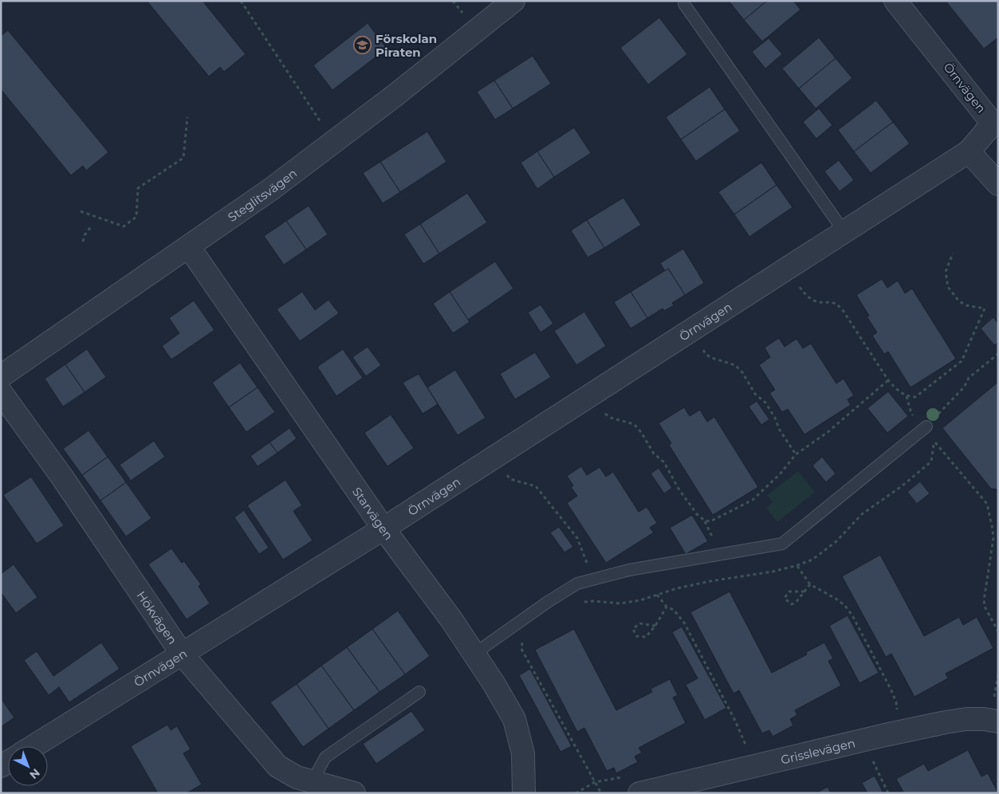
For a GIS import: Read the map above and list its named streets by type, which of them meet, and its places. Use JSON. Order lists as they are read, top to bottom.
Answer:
{
  "streets": {
    "street": [
      "Örnvägen",
      "Steglitsvägen",
      "Starvägen",
      "Hökvägen",
      "Grisslevägen"
    ]
  },
  "crossings": [
    ["Örnvägen", "Starvägen"],
    ["Örnvägen", "Hökvägen"],
    ["Steglitsvägen", "Starvägen"]
  ],
  "places": {
    "school or university": ["Förskolan Piraten"]
  },
  "north": "bottom right"
}
